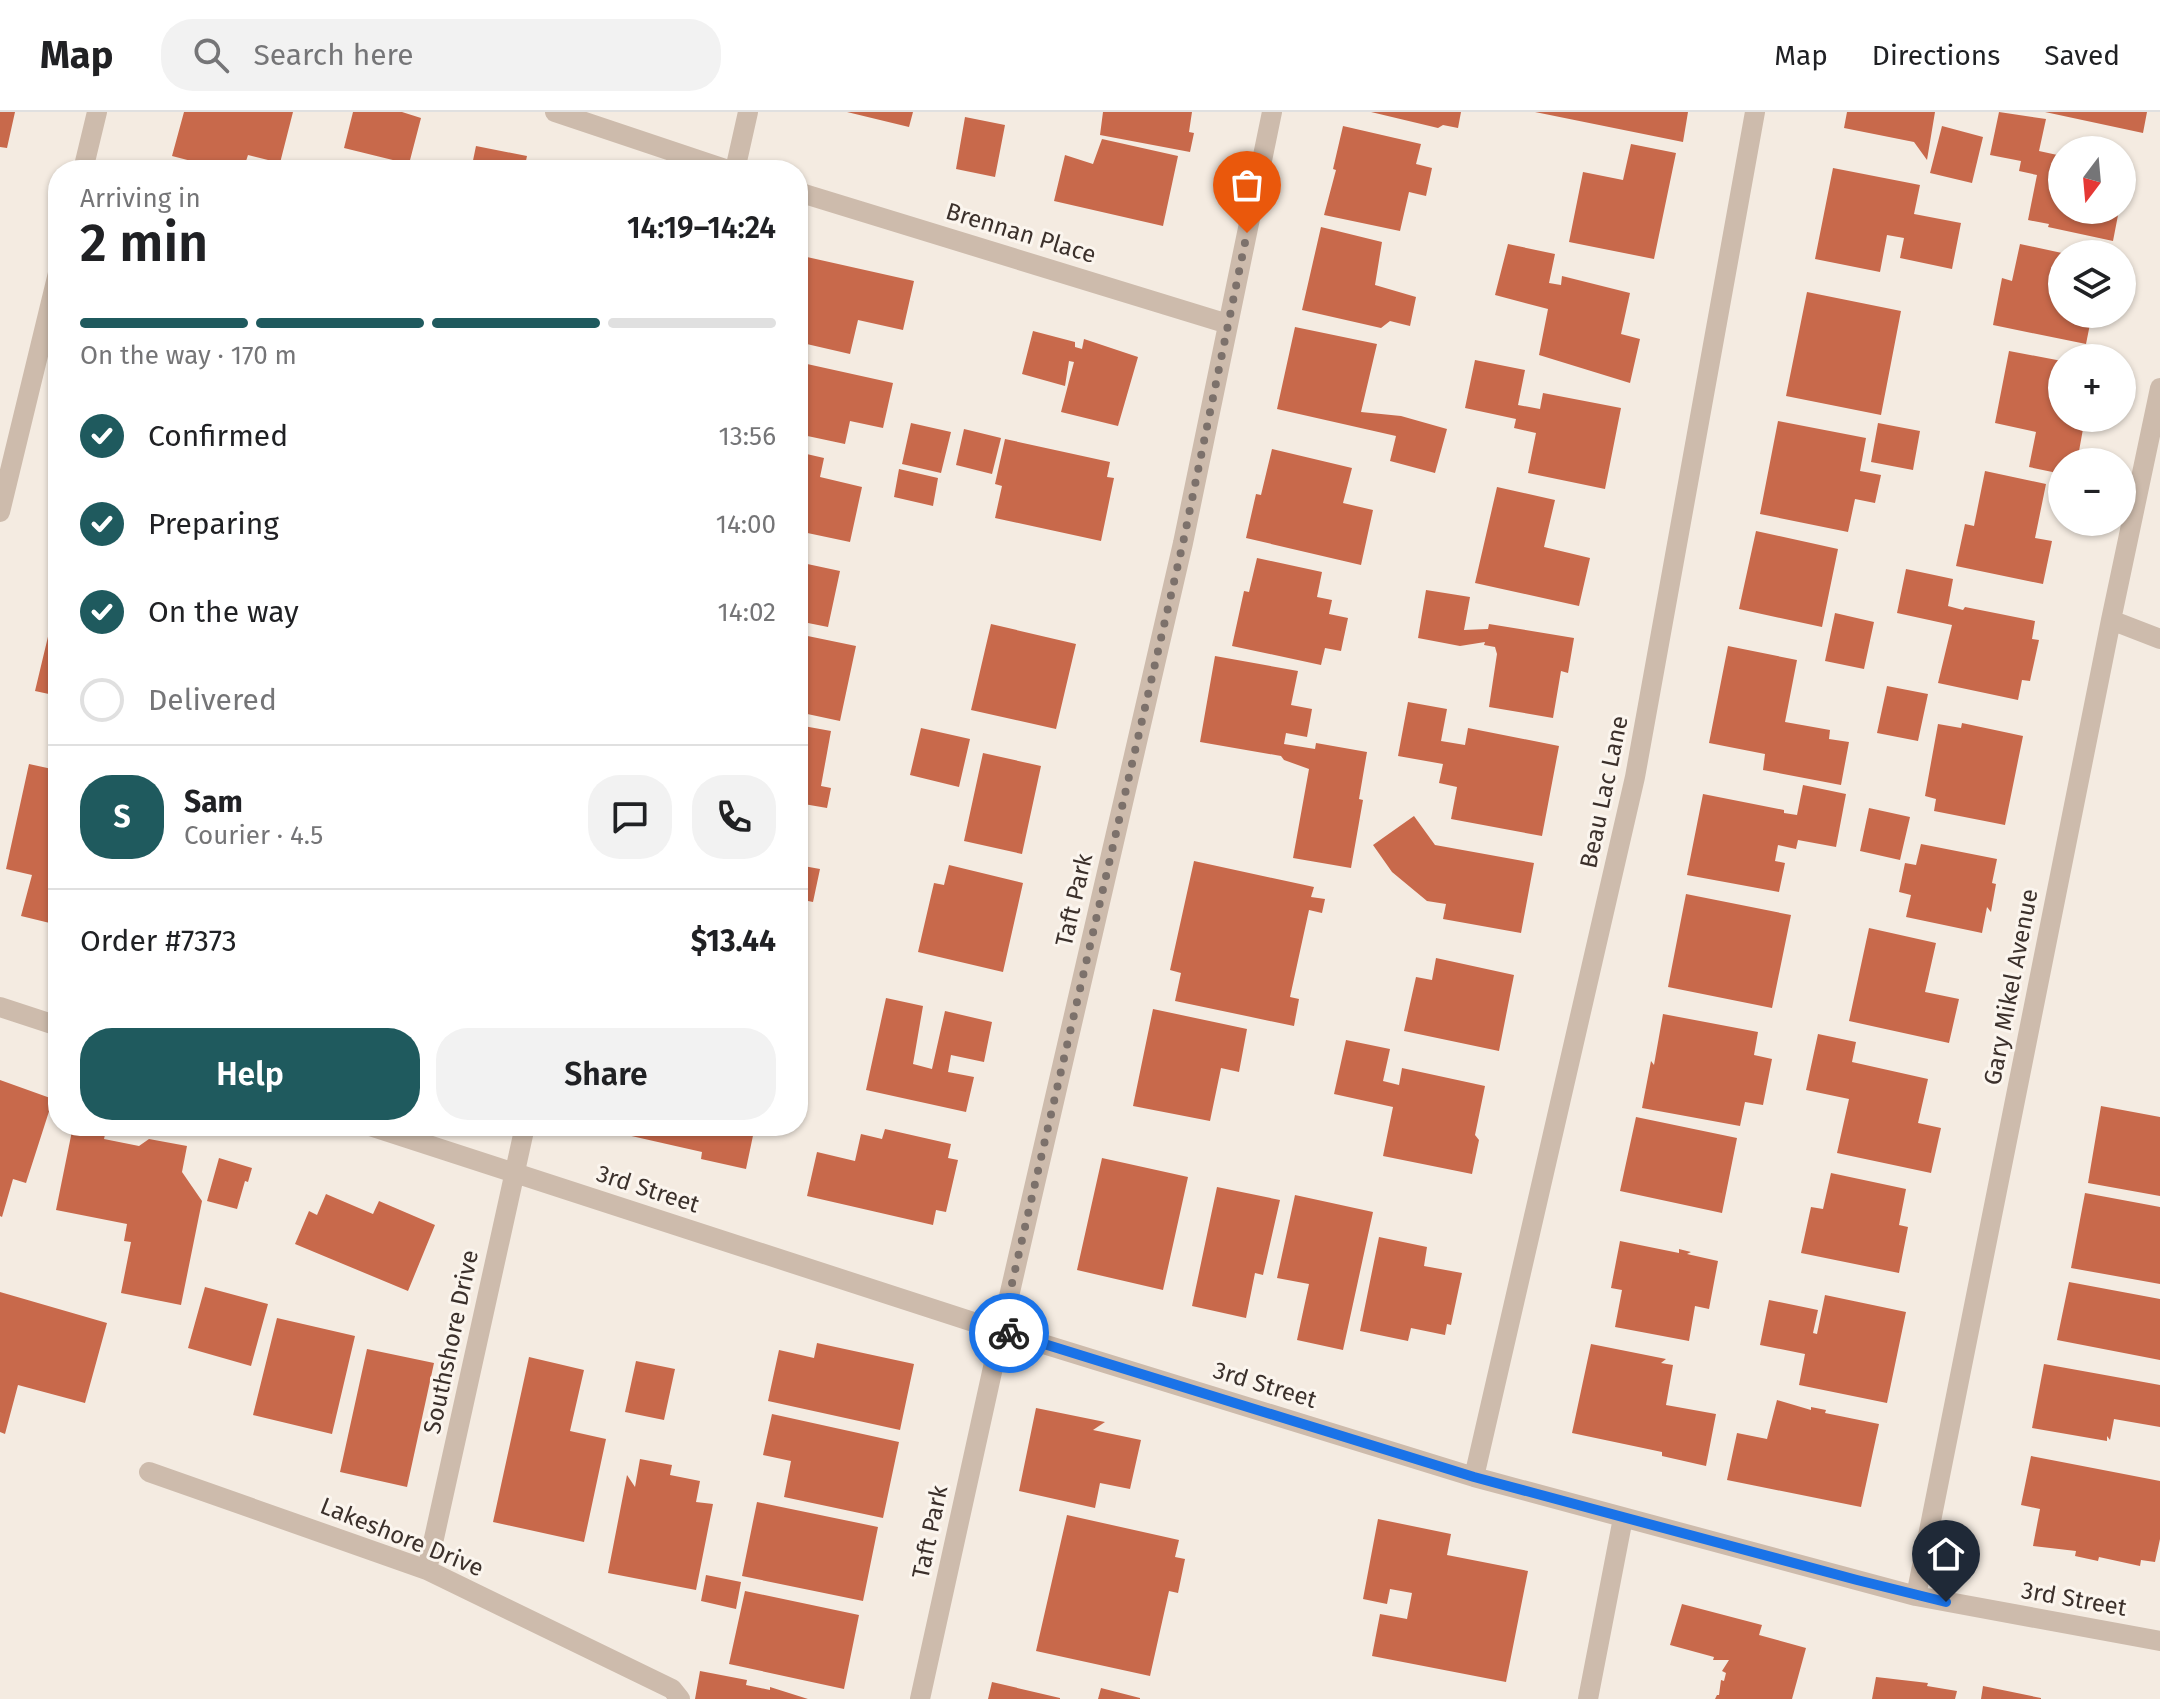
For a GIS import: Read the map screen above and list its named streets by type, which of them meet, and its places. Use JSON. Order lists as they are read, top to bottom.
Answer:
{
  "streets": {
    "street": [
      "Brennan Place",
      "Beau Lac Lane",
      "Taft Park",
      "Gary Mikel Avenue",
      "3rd Street",
      "Southshore Drive",
      "Lakeshore Drive"
    ]
  },
  "crossings": [
    ["Brennan Place", "Taft Park"],
    ["Beau Lac Lane", "3rd Street"],
    ["Taft Park", "3rd Street"],
    ["Gary Mikel Avenue", "3rd Street"],
    ["3rd Street", "Southshore Drive"],
    ["Southshore Drive", "Lakeshore Drive"]
  ],
  "north": "bottom",
  "page": {
    "header": "Map",
    "search": "Search here",
    "nav": ["Map", "Directions", "Saved"],
    "map_buttons": ["+", "−"],
    "heading": ["2 min", "Arriving in", "14:19–14:24"],
    "panel": [
      "Sam",
      "Courier · 4.5",
      "Order #7373",
      "$13.44"
    ],
    "bar": "On the way · 170 m",
    "list": [
      ["Confirmed", "13:56"],
      ["Preparing", "14:00"],
      ["On the way", "14:02"],
      "Delivered"
    ],
    "round": "S",
    "buttons": ["Help", "Share"]
  }
}
